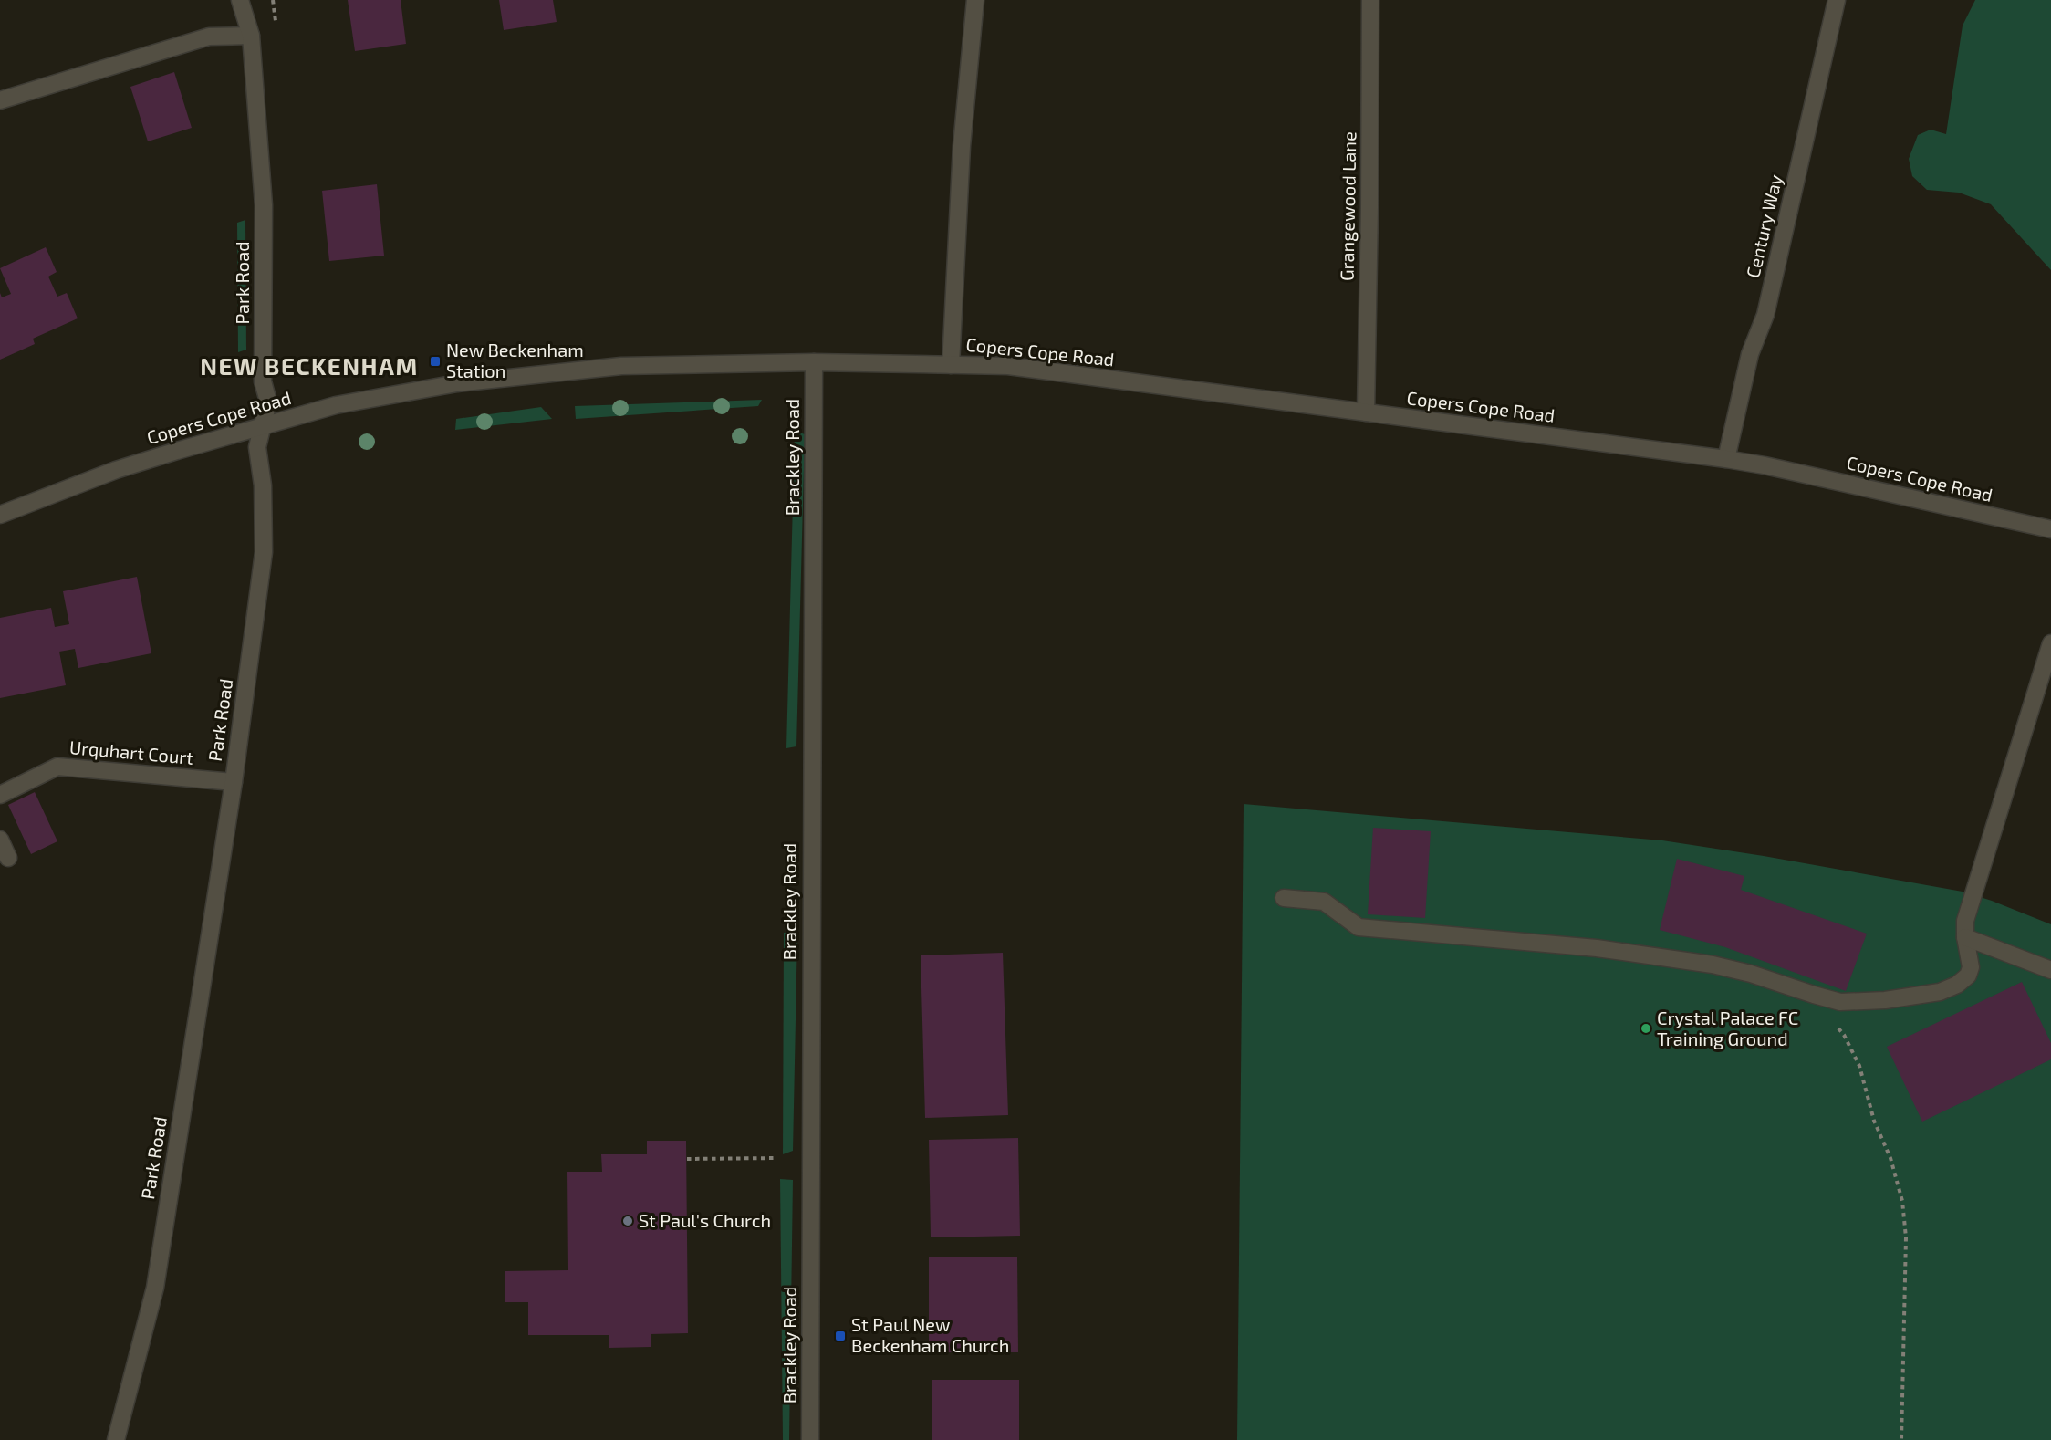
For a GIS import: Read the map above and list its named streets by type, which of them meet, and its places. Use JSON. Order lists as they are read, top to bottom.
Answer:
{
  "streets": {
    "street": [
      "Grangewood Lane",
      "Century Way",
      "Park Road",
      "Copers Cope Road",
      "Brackley Road",
      "Urquhart Court"
    ]
  },
  "crossings": [
    ["Grangewood Lane", "Copers Cope Road"],
    ["Century Way", "Copers Cope Road"],
    ["Park Road", "Copers Cope Road"],
    ["Park Road", "Urquhart Court"],
    ["Copers Cope Road", "Brackley Road"]
  ],
  "districts": ["NEW BECKENHAM"],
  "places": {
    "transit": ["New Beckenham Station", "St Paul New Beckenham Church"],
    "other": ["Crystal Palace FC Training Ground", "St Paul's Church"]
  }
}
